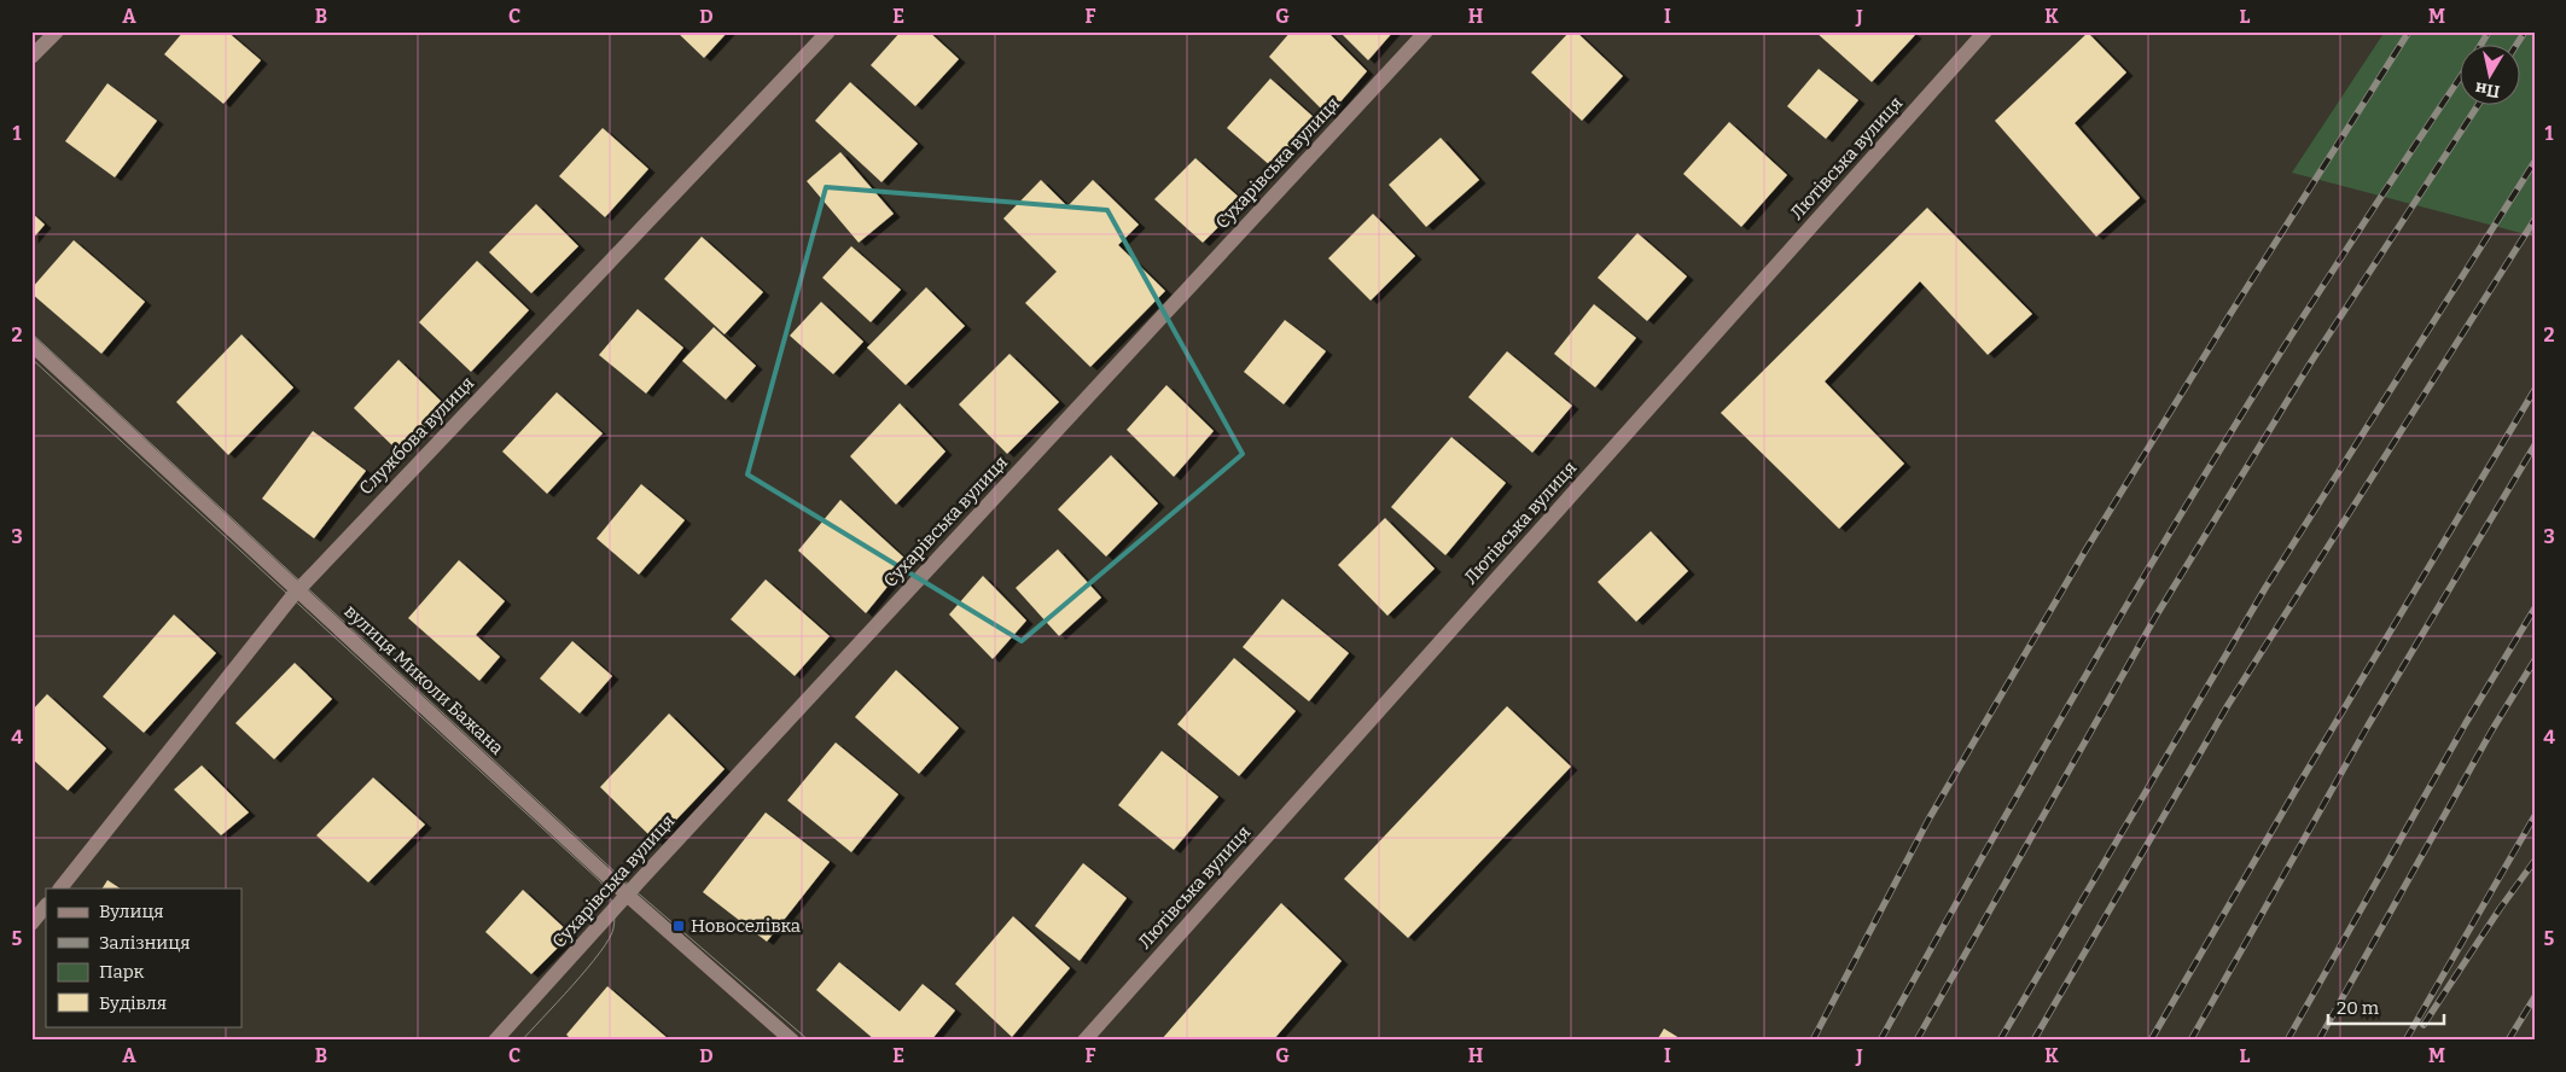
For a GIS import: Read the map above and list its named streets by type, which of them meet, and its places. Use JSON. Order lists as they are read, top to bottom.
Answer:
{
  "streets": {
    "street": [
      "Лютівська вулиця",
      "Сухарівська вулиця",
      "Службова вулиця",
      "вулиця Миколи Бажана"
    ]
  },
  "crossings": [
    ["Сухарівська вулиця", "вулиця Миколи Бажана"],
    ["Службова вулиця", "вулиця Миколи Бажана"]
  ],
  "places": {
    "transit": ["Новоселівка"]
  },
  "legend": [
    "Вулиця",
    "Залізниця",
    "Парк",
    "Будівля"
  ],
  "scale_bar": "20 m",
  "north": "bottom",
  "grid": {
    "columns": [
      "A",
      "B",
      "C",
      "D",
      "E",
      "F",
      "G",
      "H",
      "I",
      "J",
      "K",
      "L",
      "M"
    ],
    "rows": [
      "1",
      "2",
      "3",
      "4",
      "5"
    ]
  }
}
